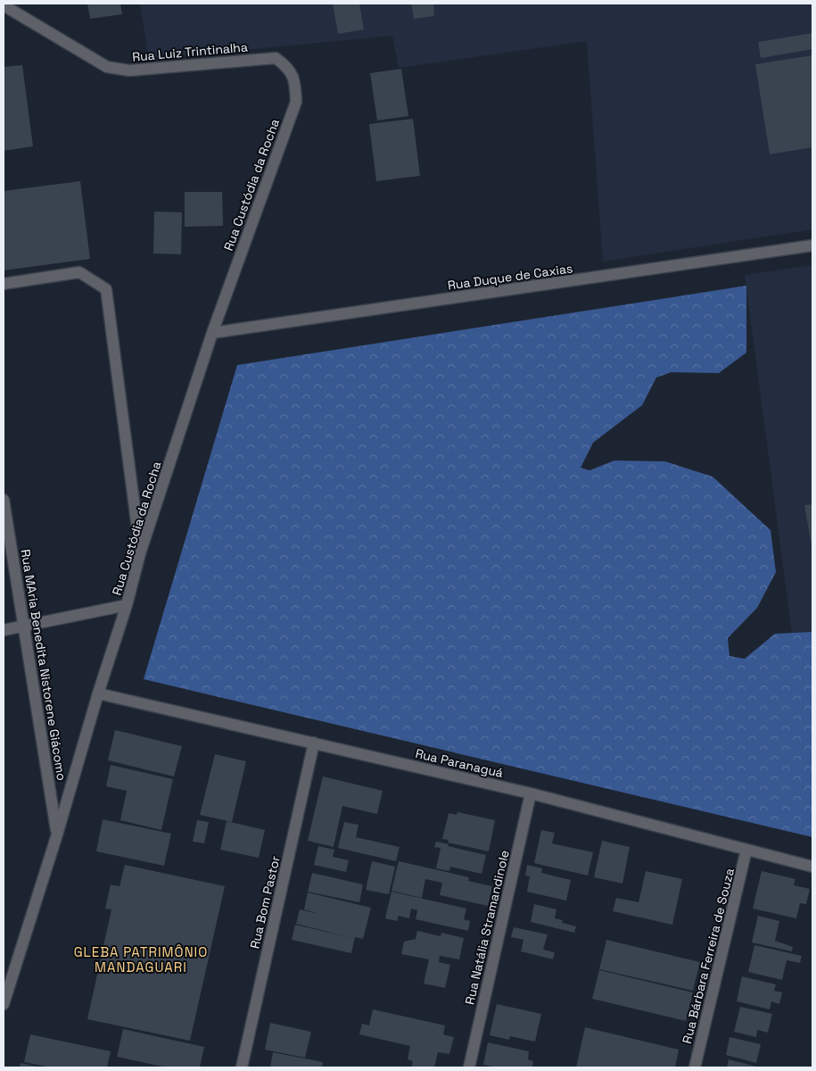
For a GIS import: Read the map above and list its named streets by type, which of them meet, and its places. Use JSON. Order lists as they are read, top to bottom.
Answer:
{
  "streets": {
    "street": [
      "Rua Luiz Trintinalha",
      "Rua Custódia da Rocha",
      "Rua Duque de Caxias",
      "Rua MAria Benedita Nistorene Giácomo",
      "Rua Paranaguá",
      "Rua Bom Pastor",
      "Rua Natália Stramandinole",
      "Rua Bárbara Ferreira de Souza"
    ]
  },
  "crossings": [
    ["Rua Luiz Trintinalha", "Rua Custódia da Rocha"],
    ["Rua Custódia da Rocha", "Rua Duque de Caxias"],
    ["Rua Custódia da Rocha", "Rua MAria Benedita Nistorene Giácomo"],
    ["Rua Custódia da Rocha", "Rua Paranaguá"],
    ["Rua Paranaguá", "Rua Bom Pastor"],
    ["Rua Paranaguá", "Rua Natália Stramandinole"],
    ["Rua Paranaguá", "Rua Bárbara Ferreira de Souza"]
  ],
  "districts": ["GLEBA PATRIMÔNIO MANDAGUARI"]
}
